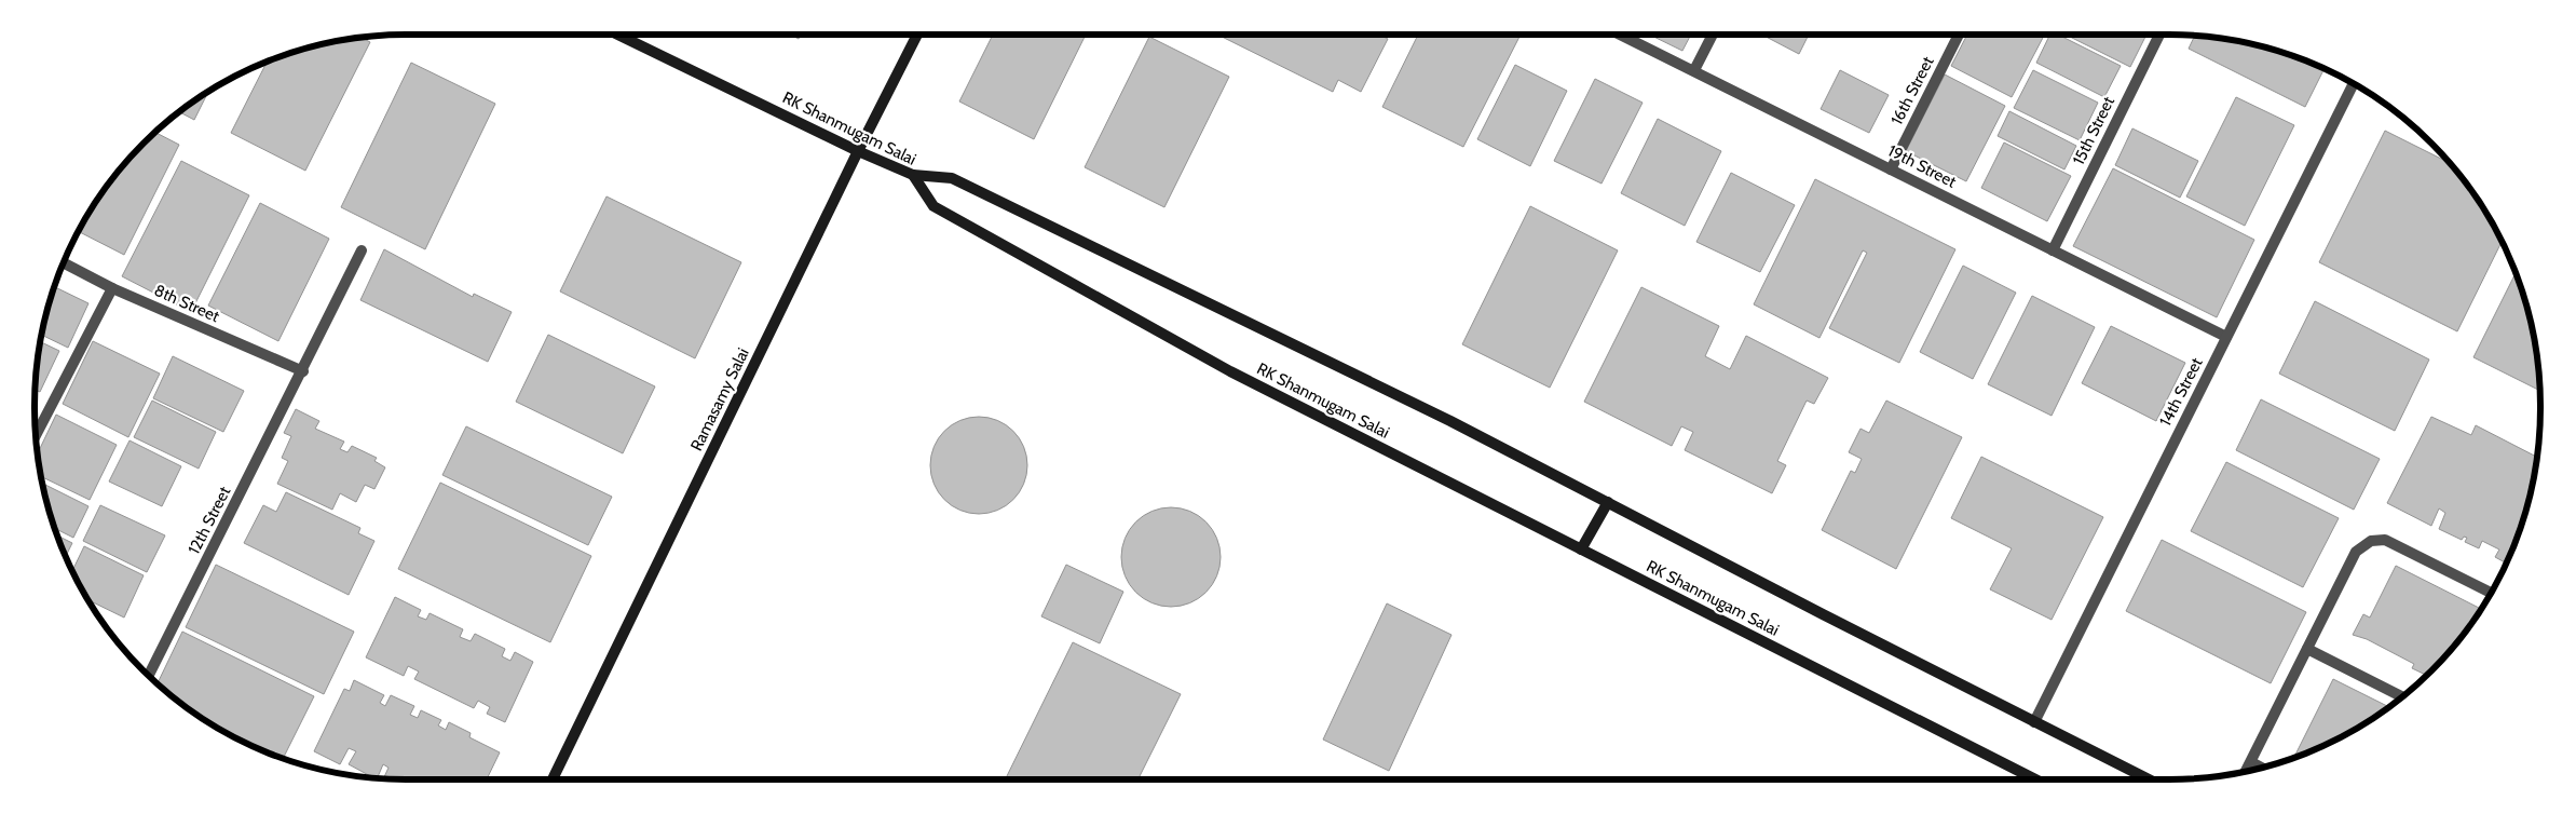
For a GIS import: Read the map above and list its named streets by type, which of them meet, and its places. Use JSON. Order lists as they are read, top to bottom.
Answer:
{
  "streets": {
    "street": [
      "16th Street",
      "RK Shanmugam Salai",
      "15th Street",
      "19th Street",
      "8th Street",
      "14th Street",
      "Ramasamy Salai",
      "12th Street"
    ]
  },
  "crossings": [
    ["16th Street", "19th Street"],
    ["RK Shanmugam Salai", "Ramasamy Salai"],
    ["15th Street", "19th Street"],
    ["19th Street", "14th Street"],
    ["8th Street", "12th Street"]
  ]
}
